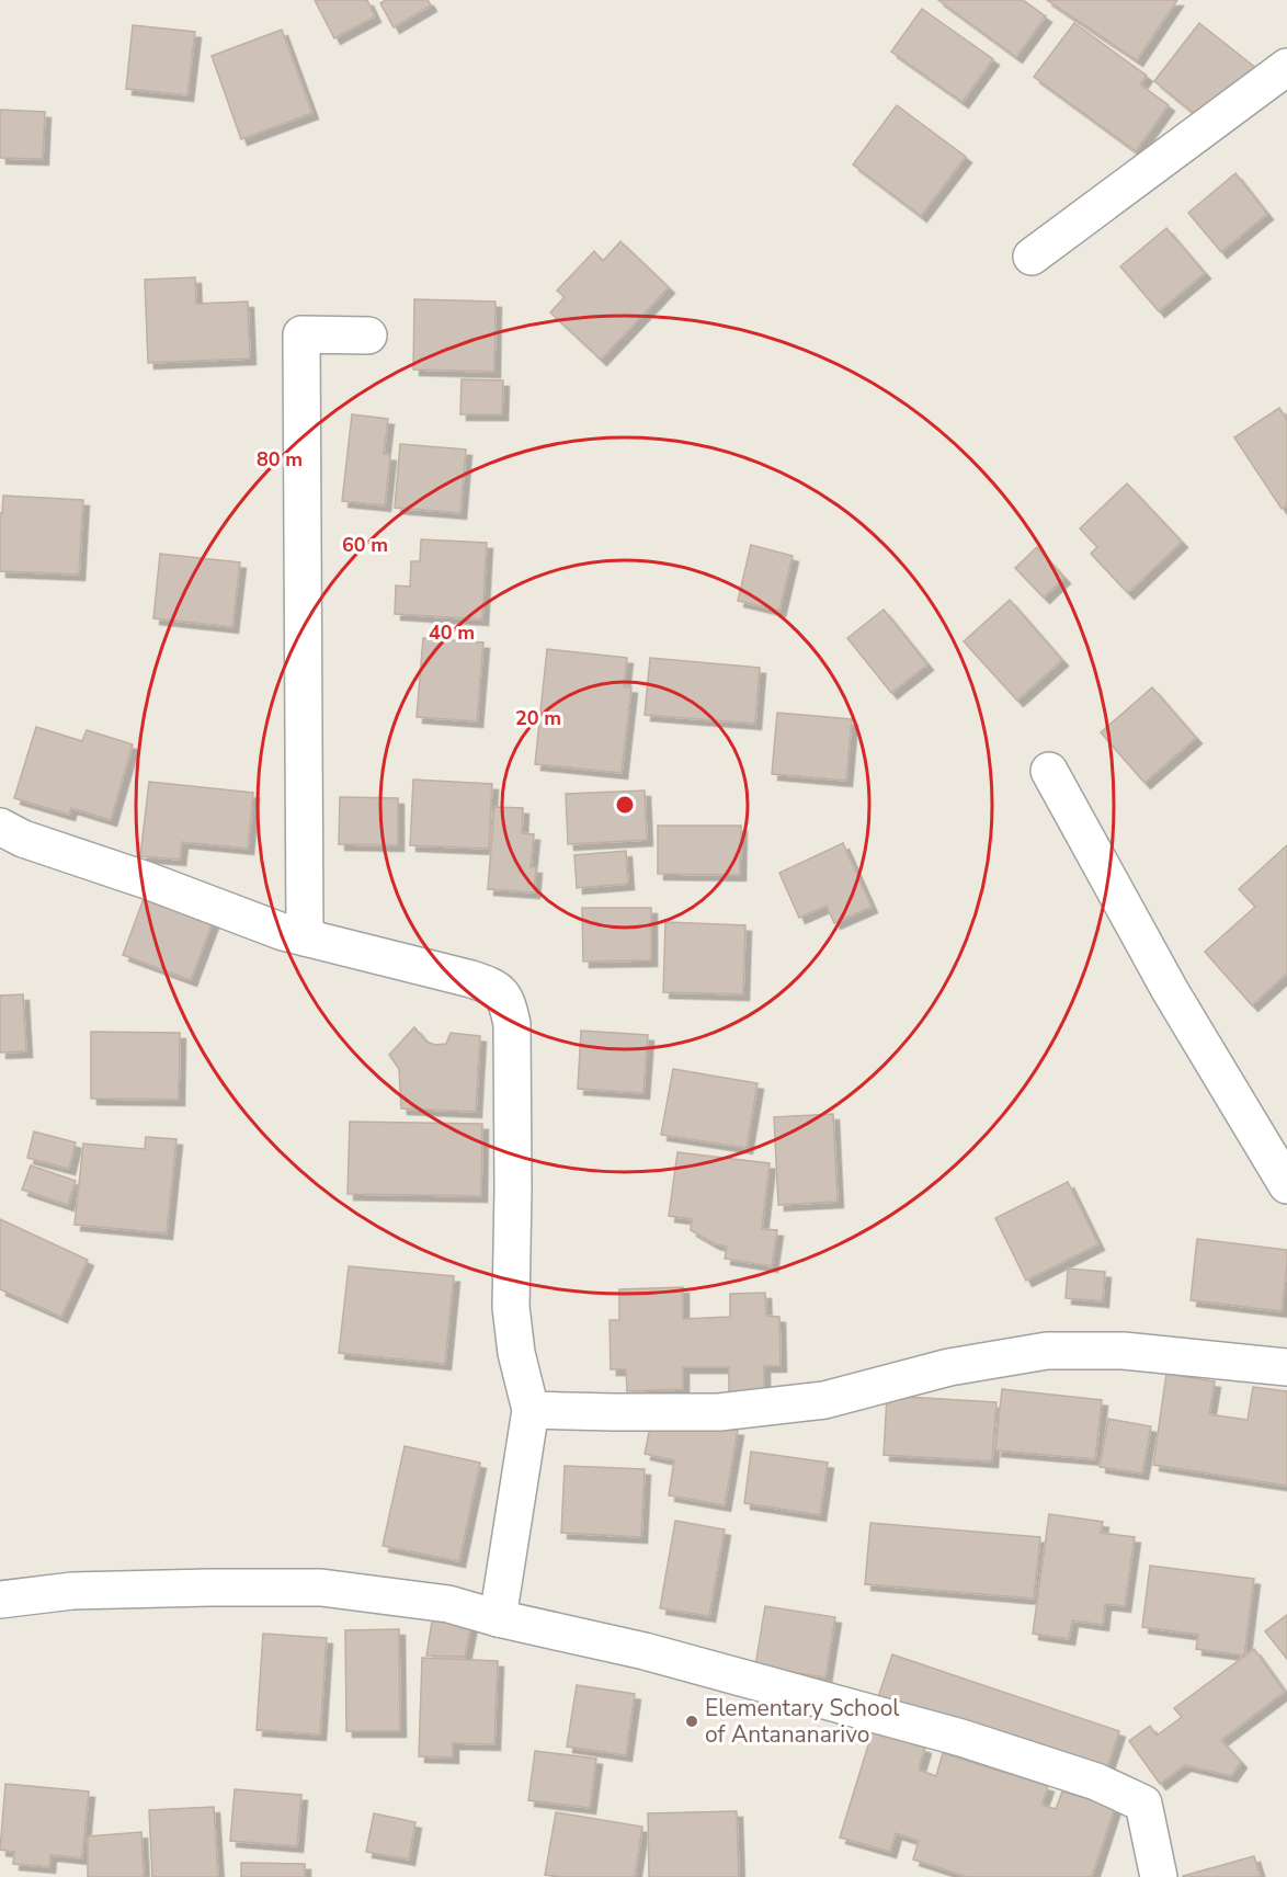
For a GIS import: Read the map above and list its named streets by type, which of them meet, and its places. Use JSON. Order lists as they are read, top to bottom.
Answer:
{
  "places": ["Elementary School of Antananarivo"],
  "rings": [
    "80 m",
    "60 m",
    "40 m",
    "20 m"
  ]
}
